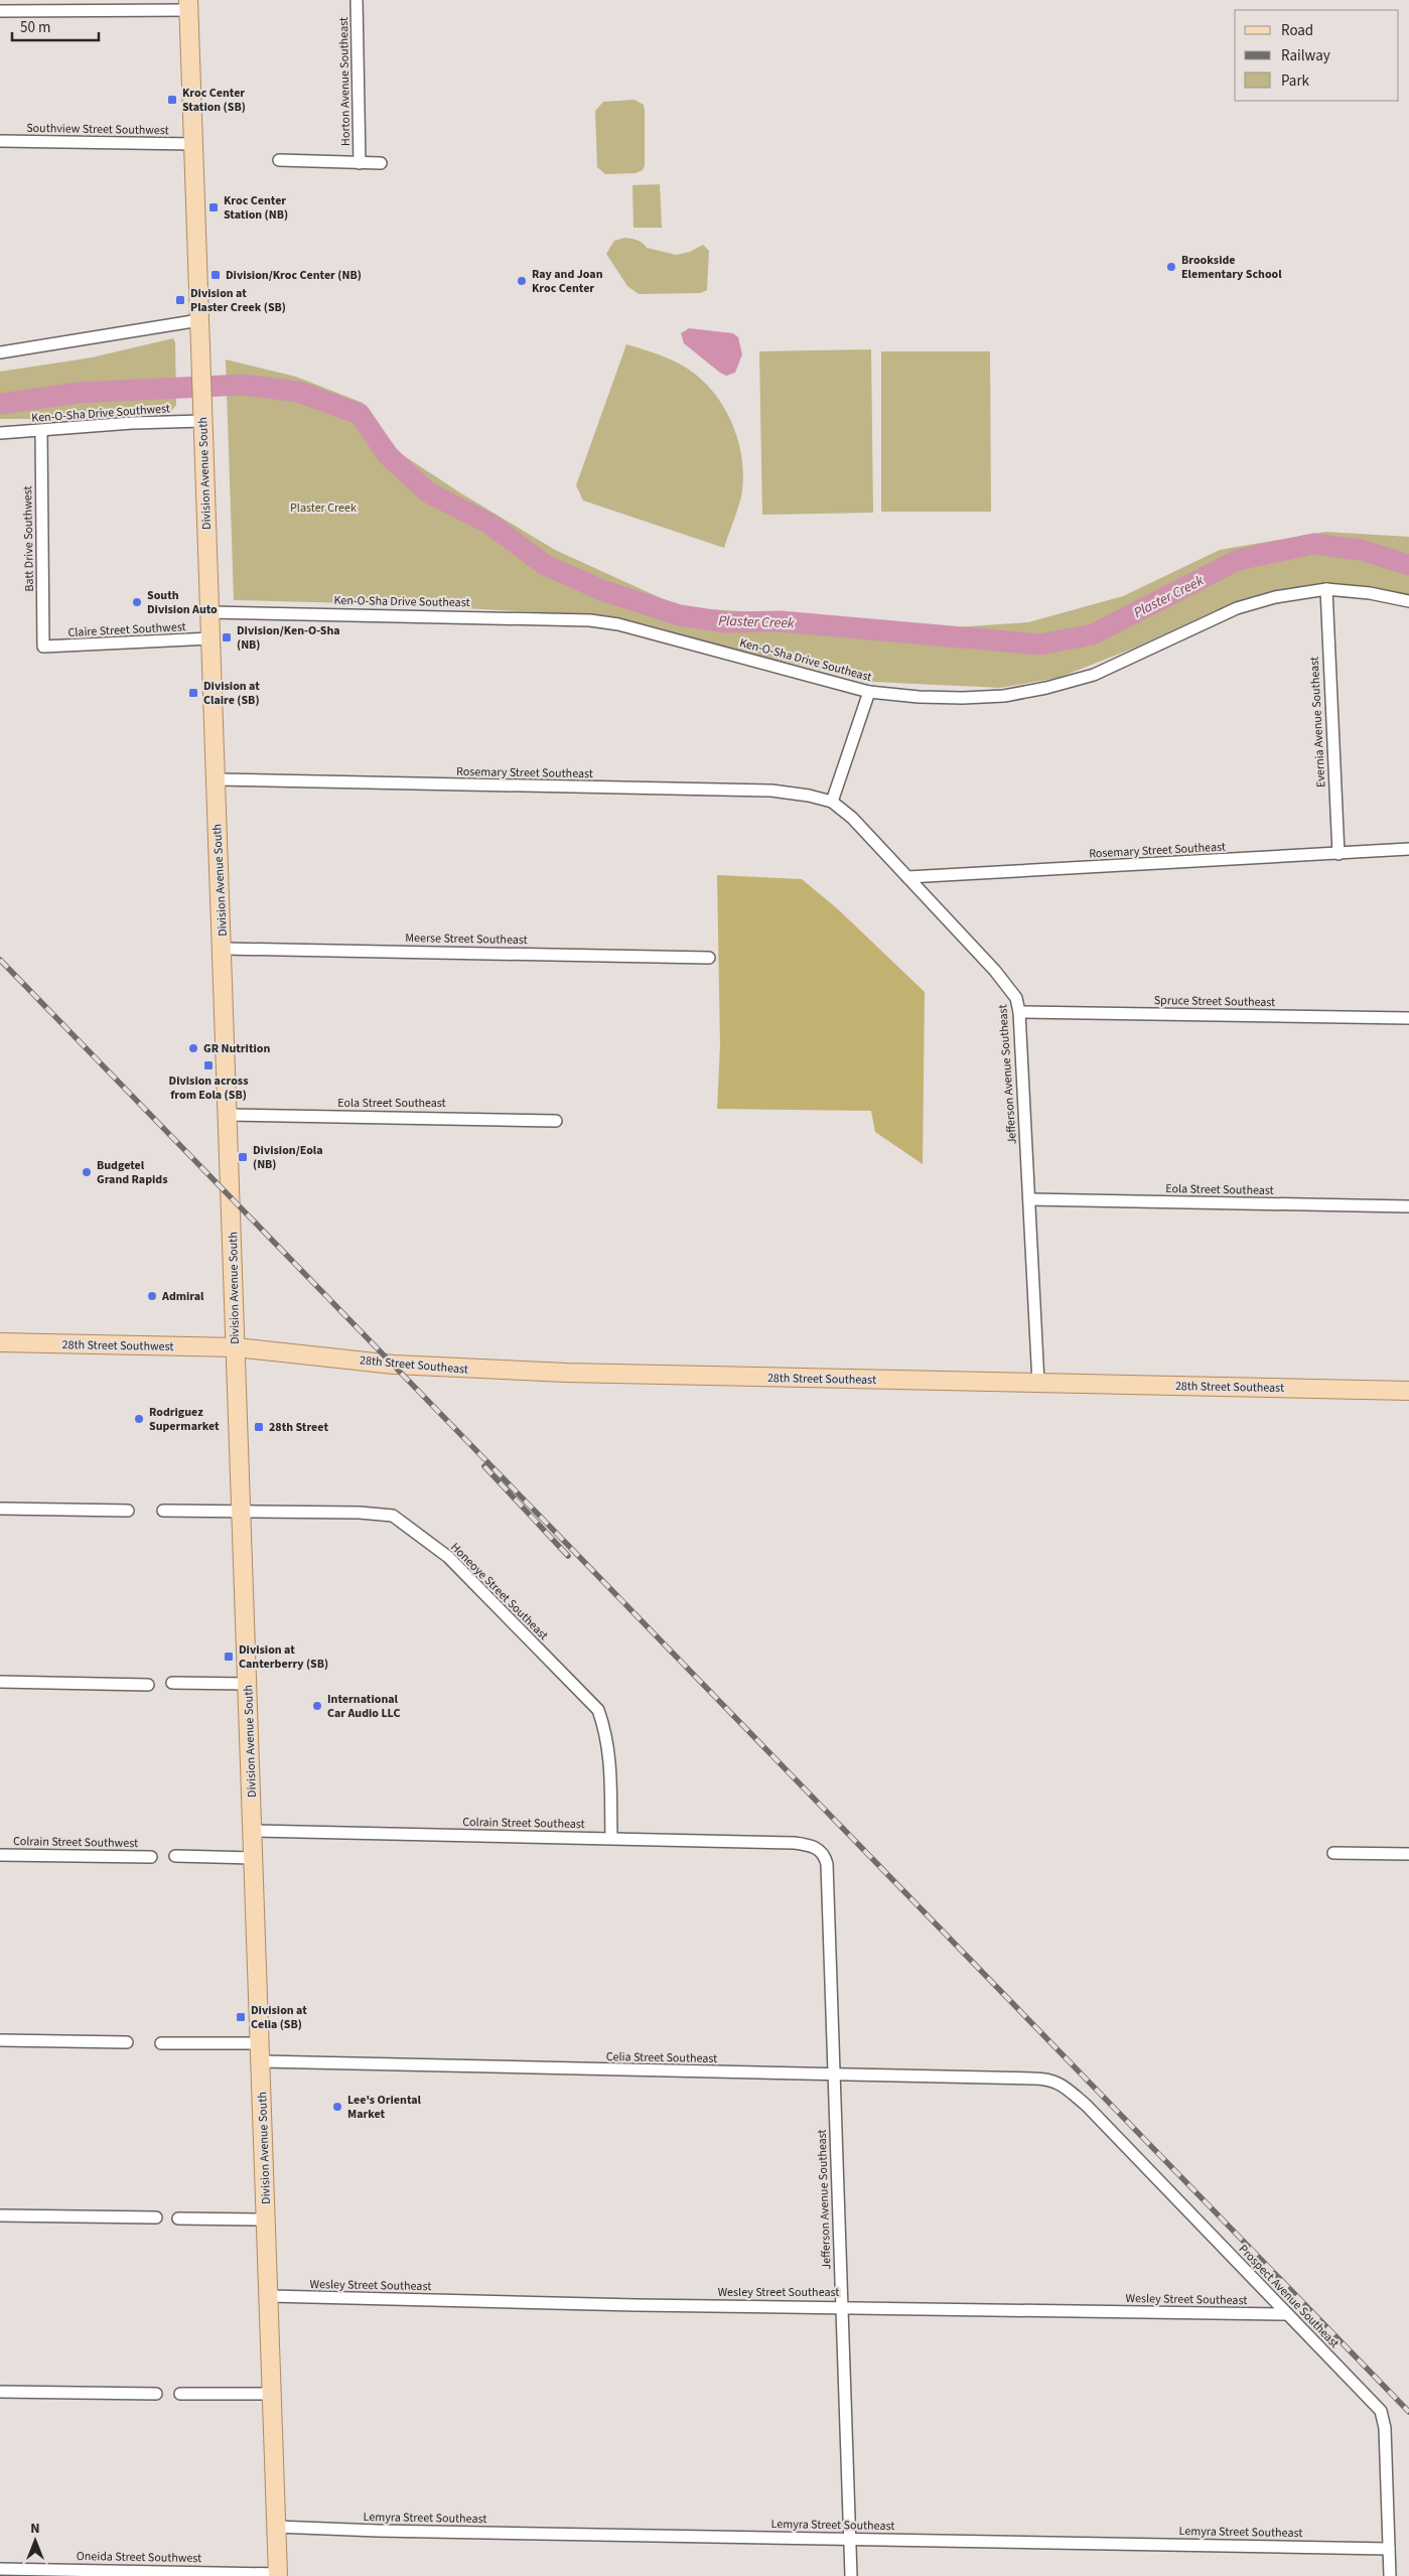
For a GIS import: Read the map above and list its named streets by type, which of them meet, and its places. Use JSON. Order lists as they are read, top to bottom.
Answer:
{
  "streets": {
    "main road": ["Division Avenue South", "28th Street Southwest", "28th Street Southeast"],
    "street": [
      "Horton Avenue Southeast",
      "Southview Street Southwest",
      "Ken-O-Sha Drive Southwest",
      "Batt Drive Southwest",
      "Ken-O-Sha Drive Southeast",
      "Claire Street Southwest",
      "Evernia Avenue Southeast",
      "Rosemary Street Southeast",
      "Meerse Street Southeast",
      "Spruce Street Southeast",
      "Jefferson Avenue Southeast",
      "Eola Street Southeast",
      "Honeoye Street Southeast",
      "Colrain Street Southeast",
      "Colrain Street Southwest",
      "Celia Street Southeast",
      "Wesley Street Southeast",
      "Prospect Avenue Southeast",
      "Lemyra Street Southeast",
      "Oneida Street Southwest"
    ]
  },
  "crossings": [
    ["Southview Street Southwest", "Division Avenue South"],
    ["Ken-O-Sha Drive Southwest", "Division Avenue South"],
    ["Ken-O-Sha Drive Southwest", "Batt Drive Southwest"],
    ["Division Avenue South", "Ken-O-Sha Drive Southeast"],
    ["Division Avenue South", "Claire Street Southwest"],
    ["Division Avenue South", "Rosemary Street Southeast"],
    ["Division Avenue South", "Meerse Street Southeast"],
    ["Division Avenue South", "Eola Street Southeast"],
    ["Division Avenue South", "28th Street Southwest"],
    ["Division Avenue South", "28th Street Southeast"],
    ["Division Avenue South", "Honeoye Street Southeast"],
    ["Division Avenue South", "Colrain Street Southeast"],
    ["Division Avenue South", "Celia Street Southeast"],
    ["Division Avenue South", "Wesley Street Southeast"],
    ["Division Avenue South", "Lemyra Street Southeast"],
    ["Division Avenue South", "Oneida Street Southwest"],
    ["Batt Drive Southwest", "Claire Street Southwest"],
    ["Ken-O-Sha Drive Southeast", "Evernia Avenue Southeast"],
    ["Evernia Avenue Southeast", "Rosemary Street Southeast"],
    ["Rosemary Street Southeast", "Jefferson Avenue Southeast"],
    ["Spruce Street Southeast", "Jefferson Avenue Southeast"],
    ["Jefferson Avenue Southeast", "Eola Street Southeast"],
    ["Jefferson Avenue Southeast", "28th Street Southeast"],
    ["Jefferson Avenue Southeast", "Colrain Street Southeast"],
    ["Jefferson Avenue Southeast", "Celia Street Southeast"],
    ["Jefferson Avenue Southeast", "Wesley Street Southeast"],
    ["Jefferson Avenue Southeast", "Lemyra Street Southeast"],
    ["28th Street Southwest", "28th Street Southeast"],
    ["Honeoye Street Southeast", "Colrain Street Southeast"],
    ["Celia Street Southeast", "Prospect Avenue Southeast"],
    ["Wesley Street Southeast", "Prospect Avenue Southeast"],
    ["Prospect Avenue Southeast", "Lemyra Street Southeast"]
  ],
  "water": ["Plaster Creek"],
  "parks": ["Plaster Creek"],
  "places": {
    "transit": [
      "Kroc Center Station (SB)",
      "Kroc Center Station (NB)",
      "Division/Kroc Center (NB)",
      "Division at Plaster Creek (SB)",
      "Division/Ken-O-Sha (NB)",
      "Division at Claire (SB)",
      "Division across from Eola (SB)",
      "Division/Eola (NB)",
      "28th Street",
      "Division at Canterberry (SB)",
      "Division at Celia (SB)"
    ],
    "other": [
      "Brookside Elementary School",
      "Ray and Joan Kroc Center",
      "South Division Auto",
      "GR Nutrition",
      "Budgetel Grand Rapids",
      "Admiral",
      "Rodriguez Supermarket",
      "International Car Audio LLC",
      "Lee's Oriental Market"
    ]
  },
  "legend": ["Road", "Railway", "Park"],
  "scale_bar": "50 m",
  "north": "top"
}
